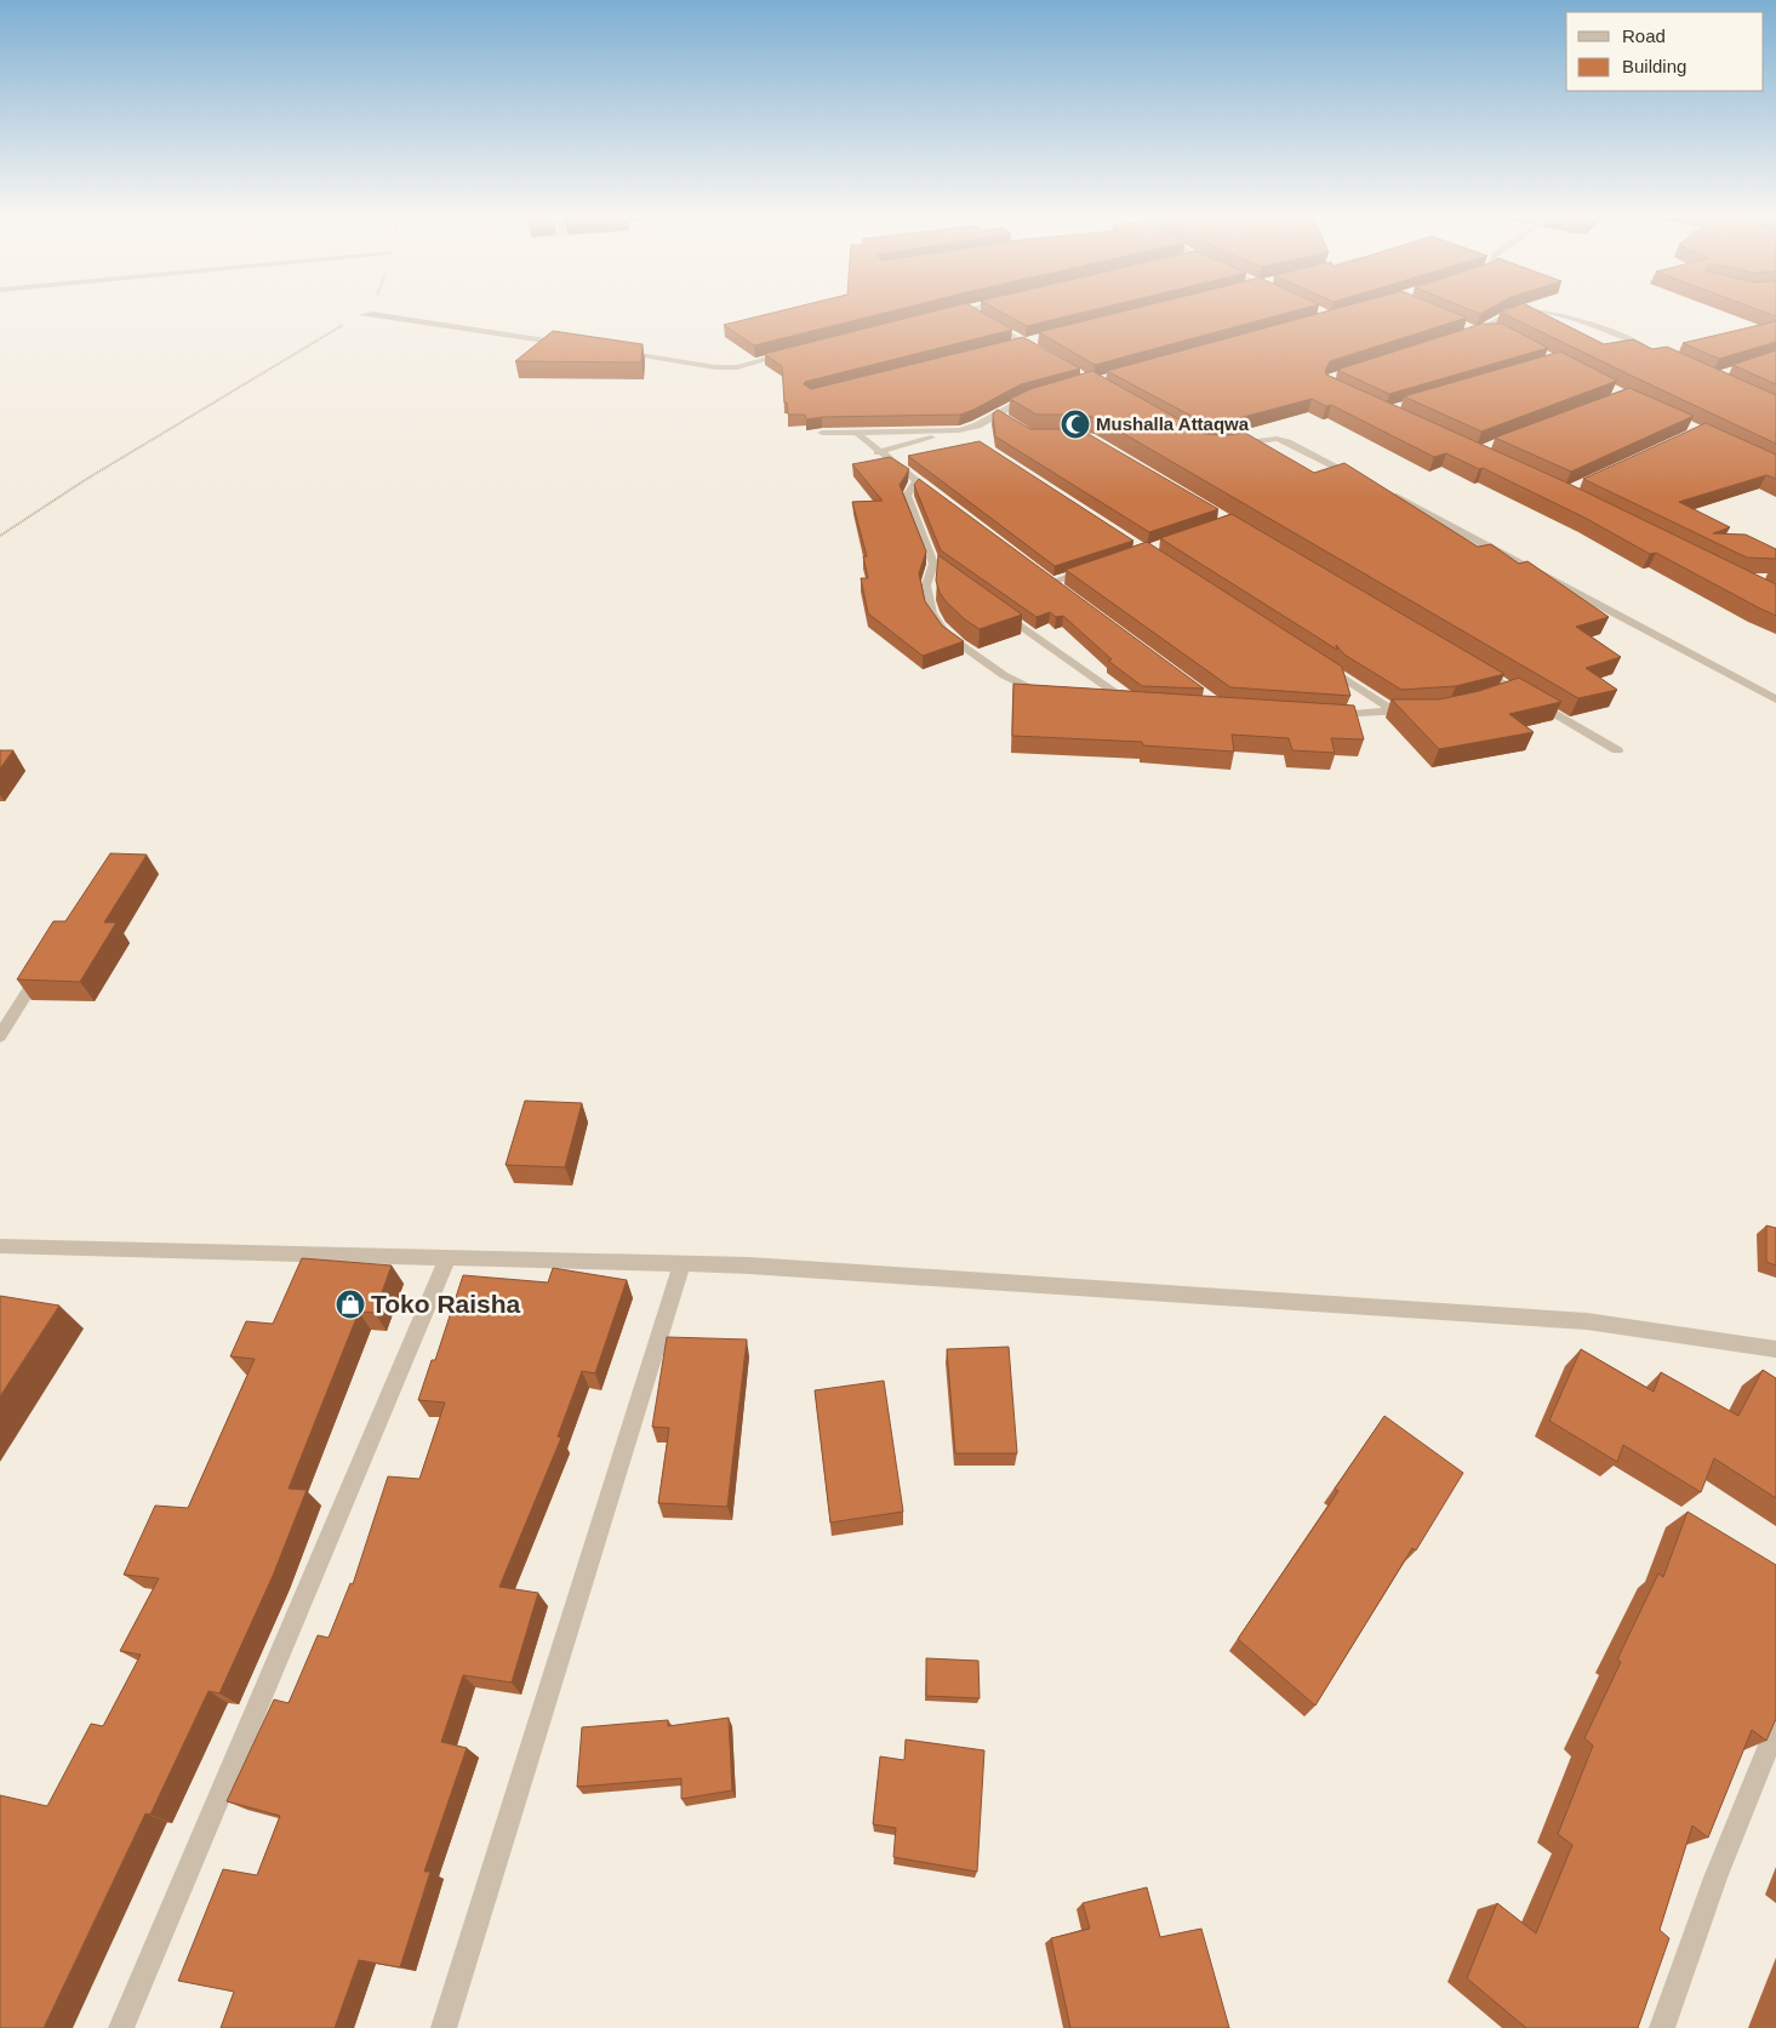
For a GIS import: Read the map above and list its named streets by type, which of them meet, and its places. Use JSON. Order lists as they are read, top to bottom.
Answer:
{
  "places": {
    "mosque": ["Mushalla Attaqwa"],
    "shop": ["Toko Raisha"]
  },
  "legend": ["Road", "Building"]
}
